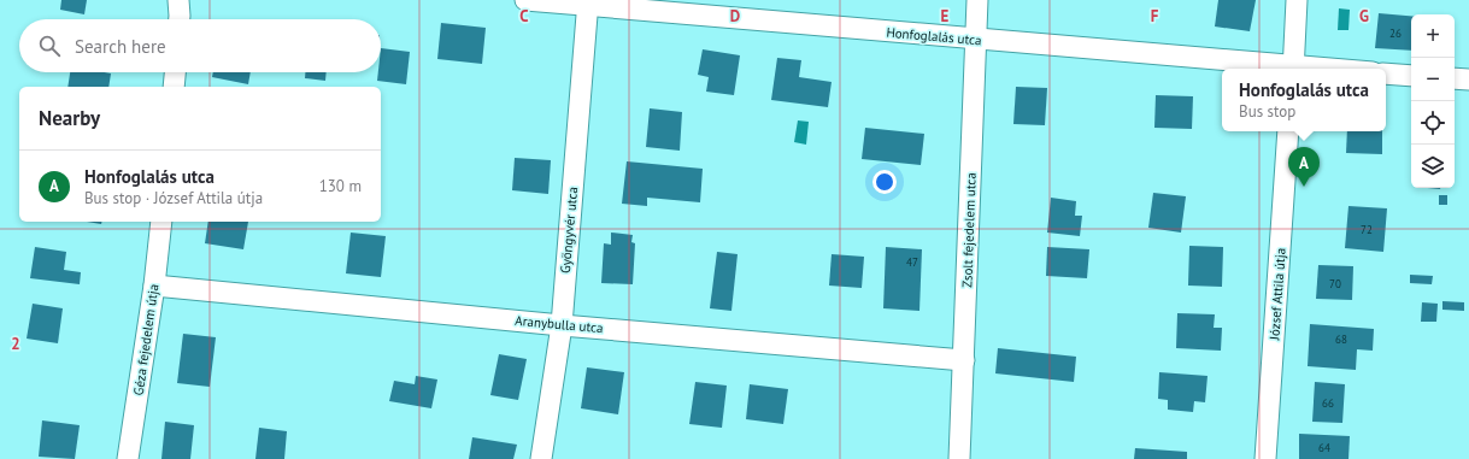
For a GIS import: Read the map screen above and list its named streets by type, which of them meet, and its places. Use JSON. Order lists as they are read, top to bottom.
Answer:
{
  "streets": {
    "street": [
      "Honfoglalás utca",
      "Gyöngyvér utca",
      "Zsolt fejedelem utca",
      "József Attila útja",
      "Aranybulla utca",
      "Géza fejedelem útja"
    ]
  },
  "crossings": [
    ["Honfoglalás utca", "Gyöngyvér utca"],
    ["Honfoglalás utca", "Zsolt fejedelem utca"],
    ["Gyöngyvér utca", "Aranybulla utca"],
    ["Zsolt fejedelem utca", "Aranybulla utca"],
    ["Aranybulla utca", "Géza fejedelem útja"]
  ],
  "house_numbers": [
    "26",
    "72",
    "47",
    "70",
    "68",
    "66",
    "64"
  ],
  "page": {
    "map_buttons": ["+", "−"],
    "search": "Search here",
    "popup": ["Honfoglalás utca", "Bus stop"],
    "heading": "Nearby",
    "pins": "A",
    "list": [
      {
        "mark": "A",
        "name": "Honfoglalás utca",
        "note": "Bus stop · József Attila útja",
        "value": "130 m"
      }
    ]
  },
  "grid": {
    "columns": [
      "C",
      "D",
      "E",
      "F",
      "G"
    ],
    "rows": ["2"]
  }
}
